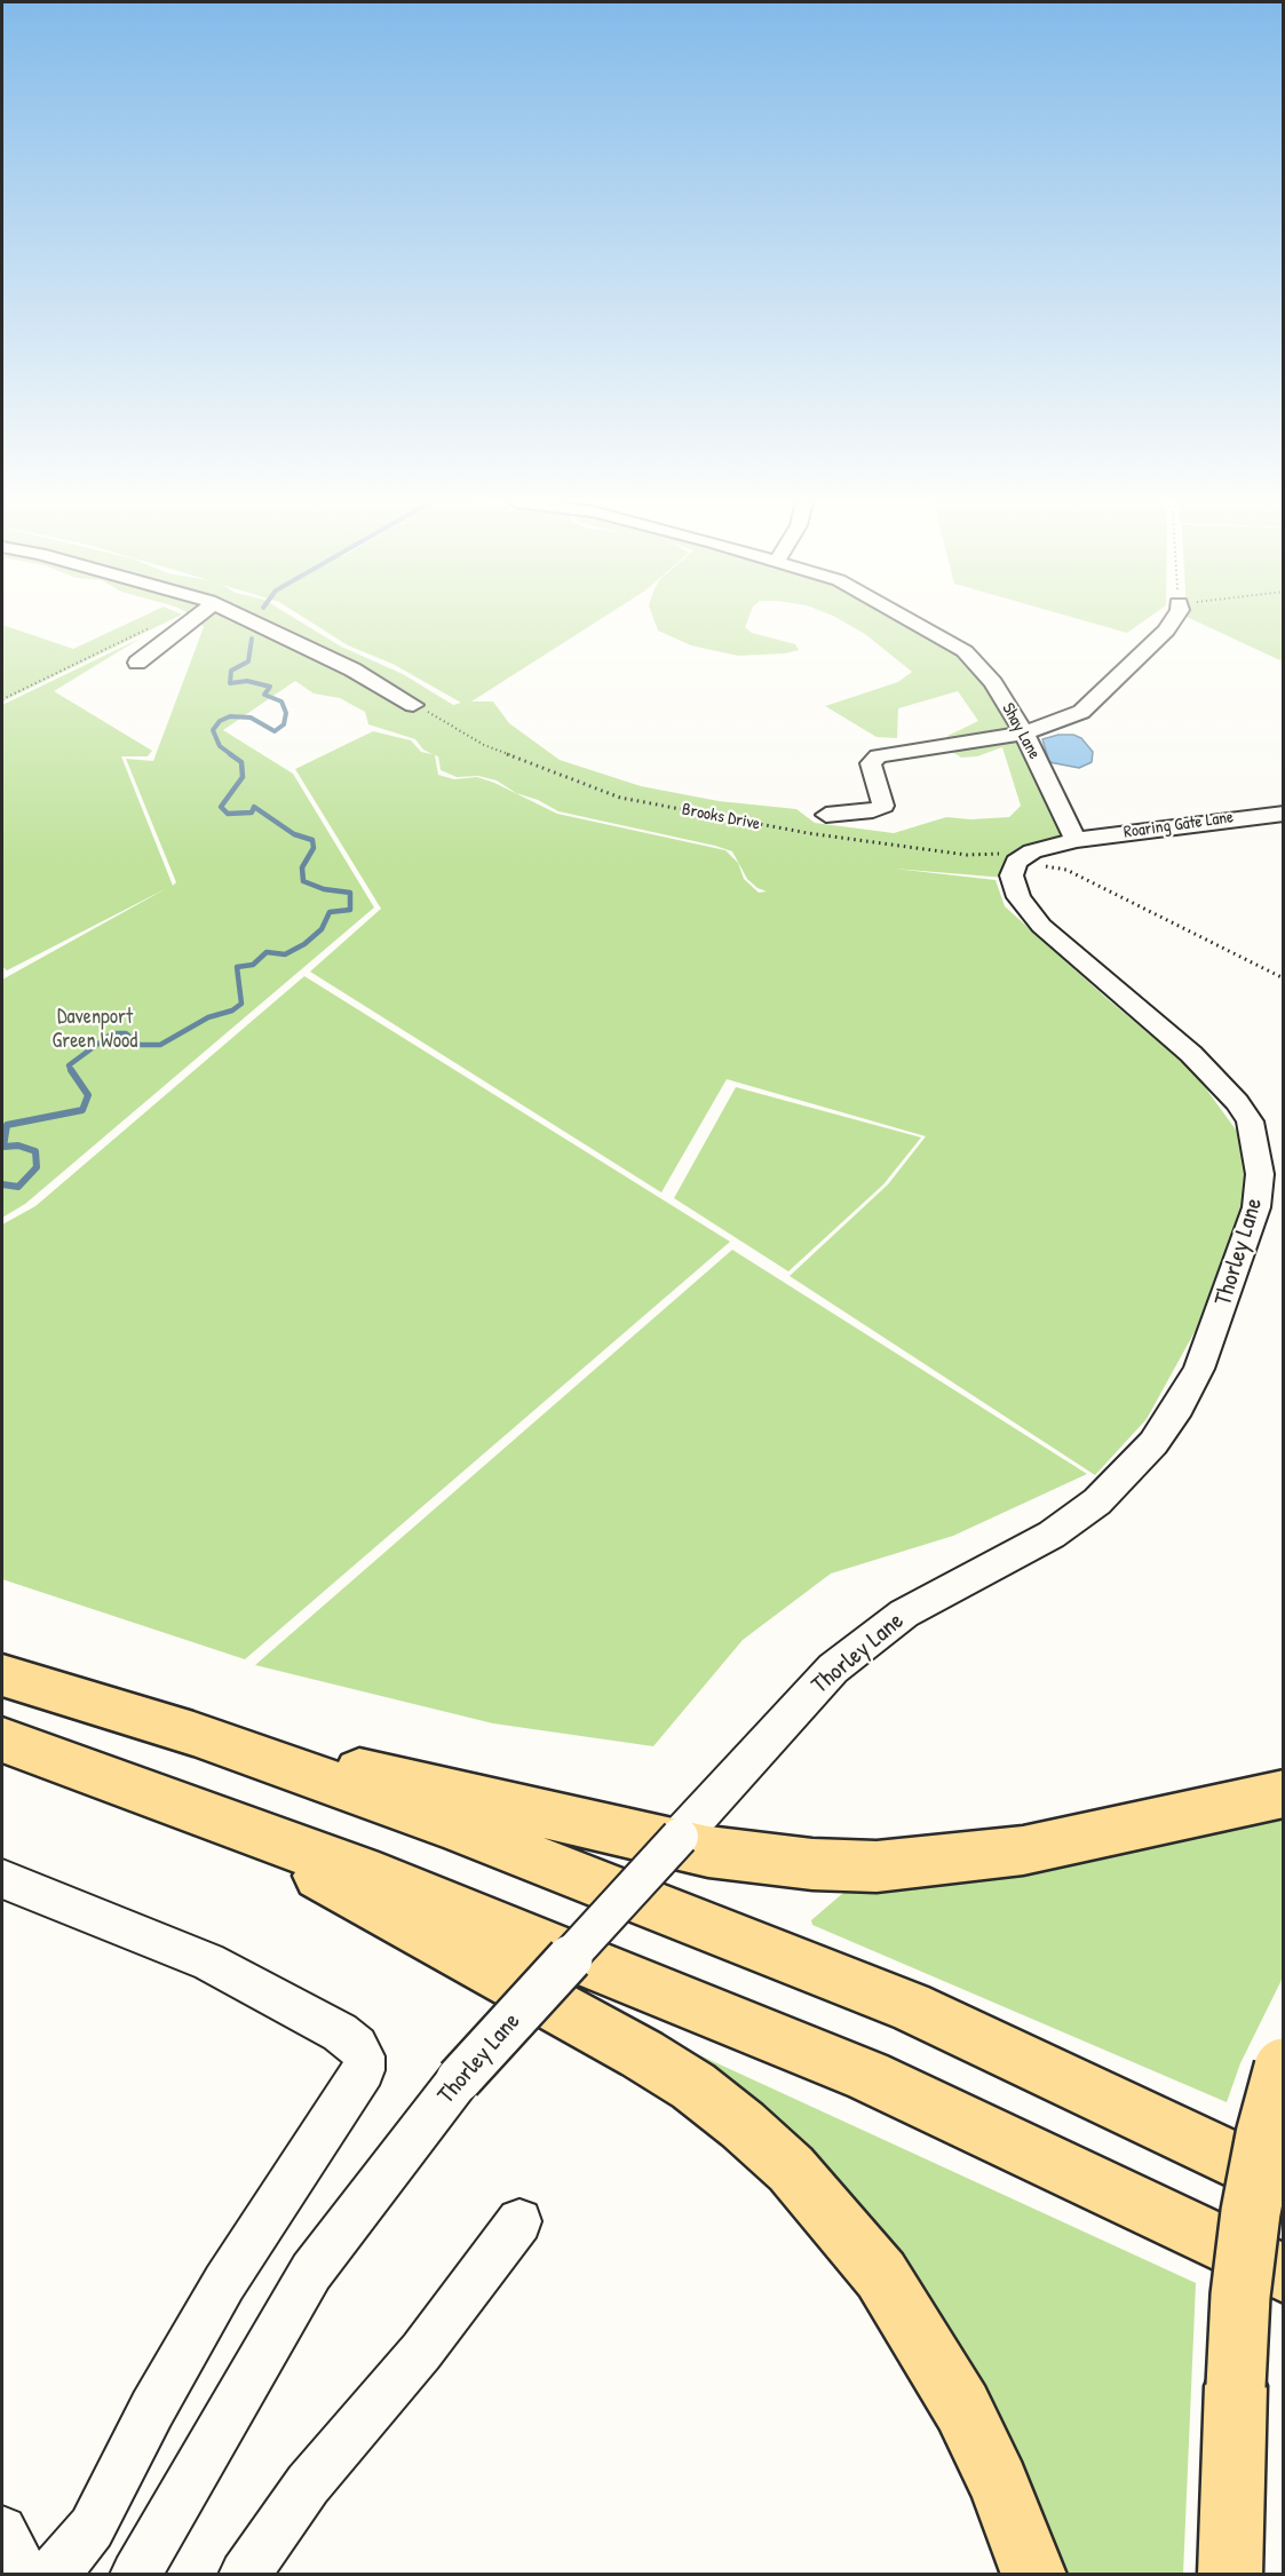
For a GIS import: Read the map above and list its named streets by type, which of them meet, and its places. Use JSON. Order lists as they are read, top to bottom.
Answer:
{
  "streets": {
    "street": ["Shay Lane", "Roaring Gate Lane", "Thorley Lane"],
    "path": ["Brooks Drive"]
  },
  "crossings": [
    ["Shay Lane", "Roaring Gate Lane"],
    ["Brooks Drive", "Thorley Lane"]
  ],
  "parks": ["Davenport Green Wood"]
}
